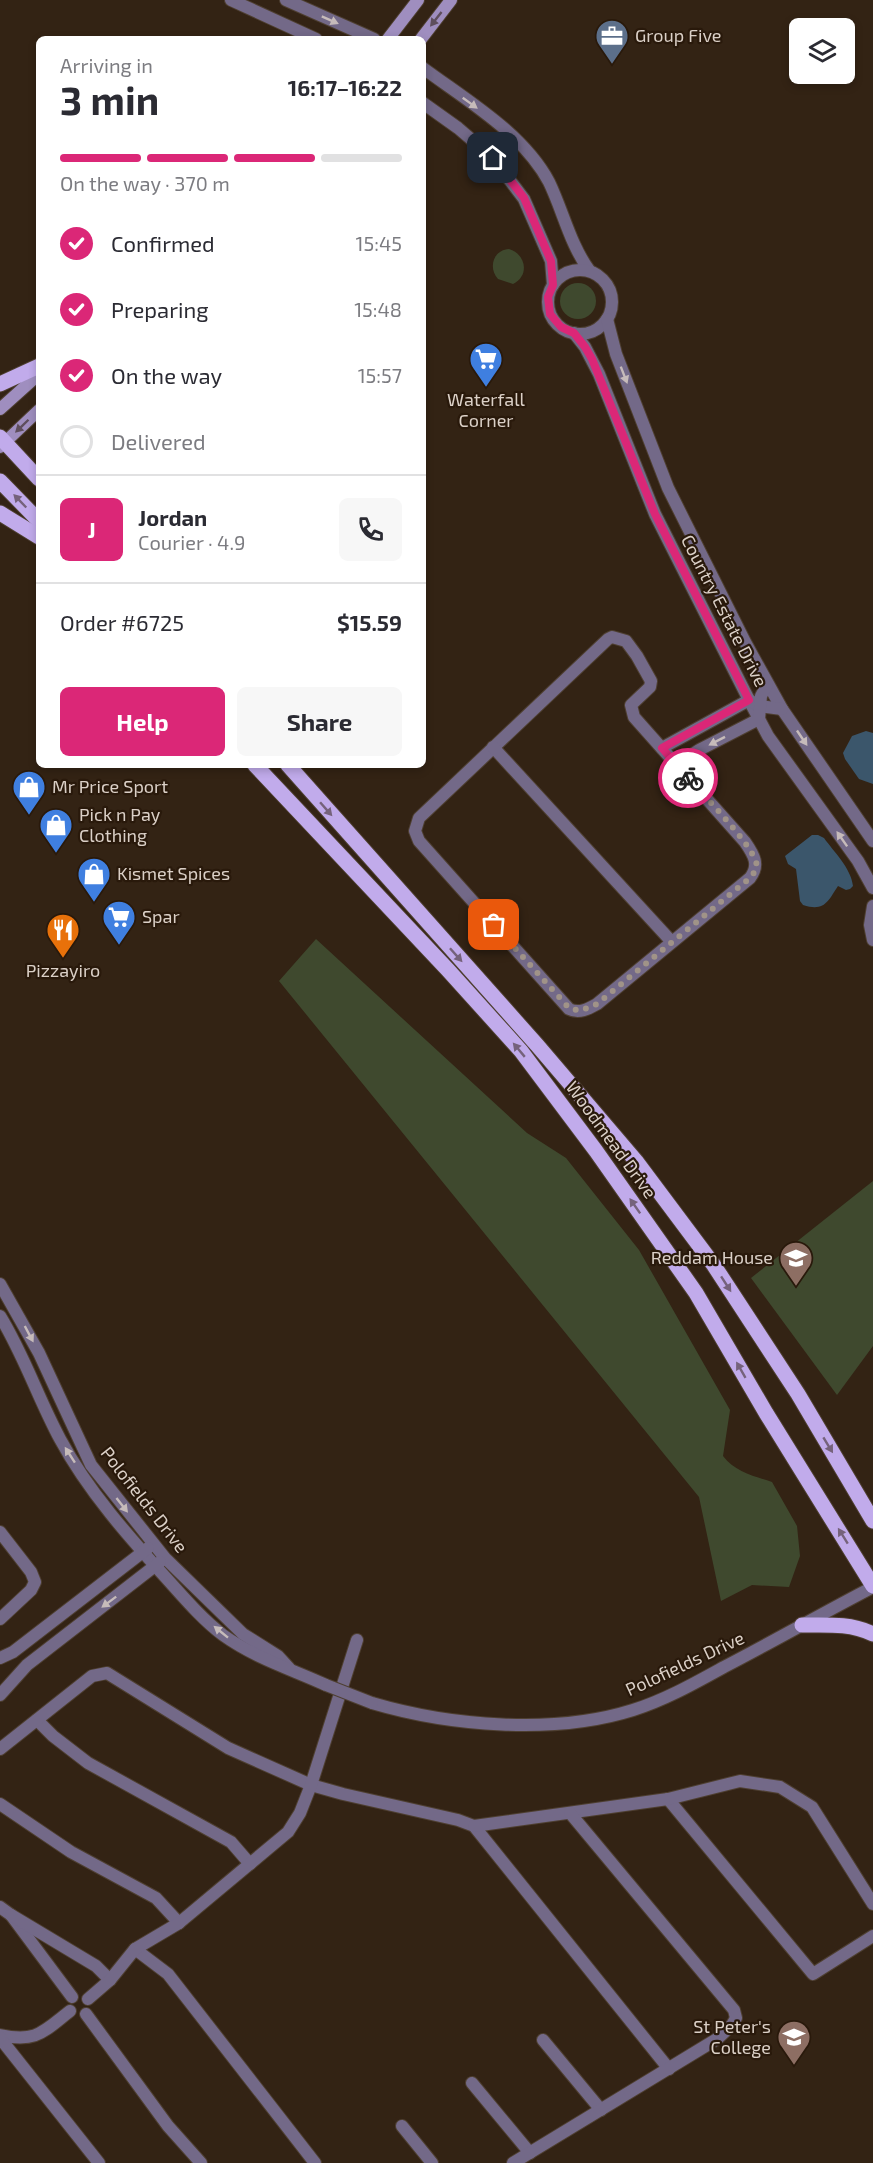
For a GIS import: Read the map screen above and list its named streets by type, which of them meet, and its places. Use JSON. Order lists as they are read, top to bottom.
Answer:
{
  "streets": {
    "main road": ["Woodmead Drive"],
    "street": ["Country Estate Drive", "Polofields Drive"]
  },
  "crossings": [
    ["Woodmead Drive", "Polofields Drive"]
  ],
  "places": {
    "office": ["Group Five"],
    "supermarket": ["Waterfall Corner", "Spar"],
    "shop": ["Mr Price Sport", "Pick n Pay Clothing", "Kismet Spices"],
    "restaurant": ["Pizzayiro"],
    "school or university": ["Reddam House", "St Peter's College"]
  },
  "page": {
    "heading": ["3 min", "Arriving in", "16:17–16:22"],
    "panel": [
      "Jordan",
      "Courier · 4.9",
      "Order #6725",
      "$15.59"
    ],
    "bar": "On the way · 370 m",
    "list": [
      ["Confirmed", "15:45"],
      ["Preparing", "15:48"],
      ["On the way", "15:57"],
      "Delivered"
    ],
    "round": "J",
    "buttons": ["Help", "Share"]
  }
}
